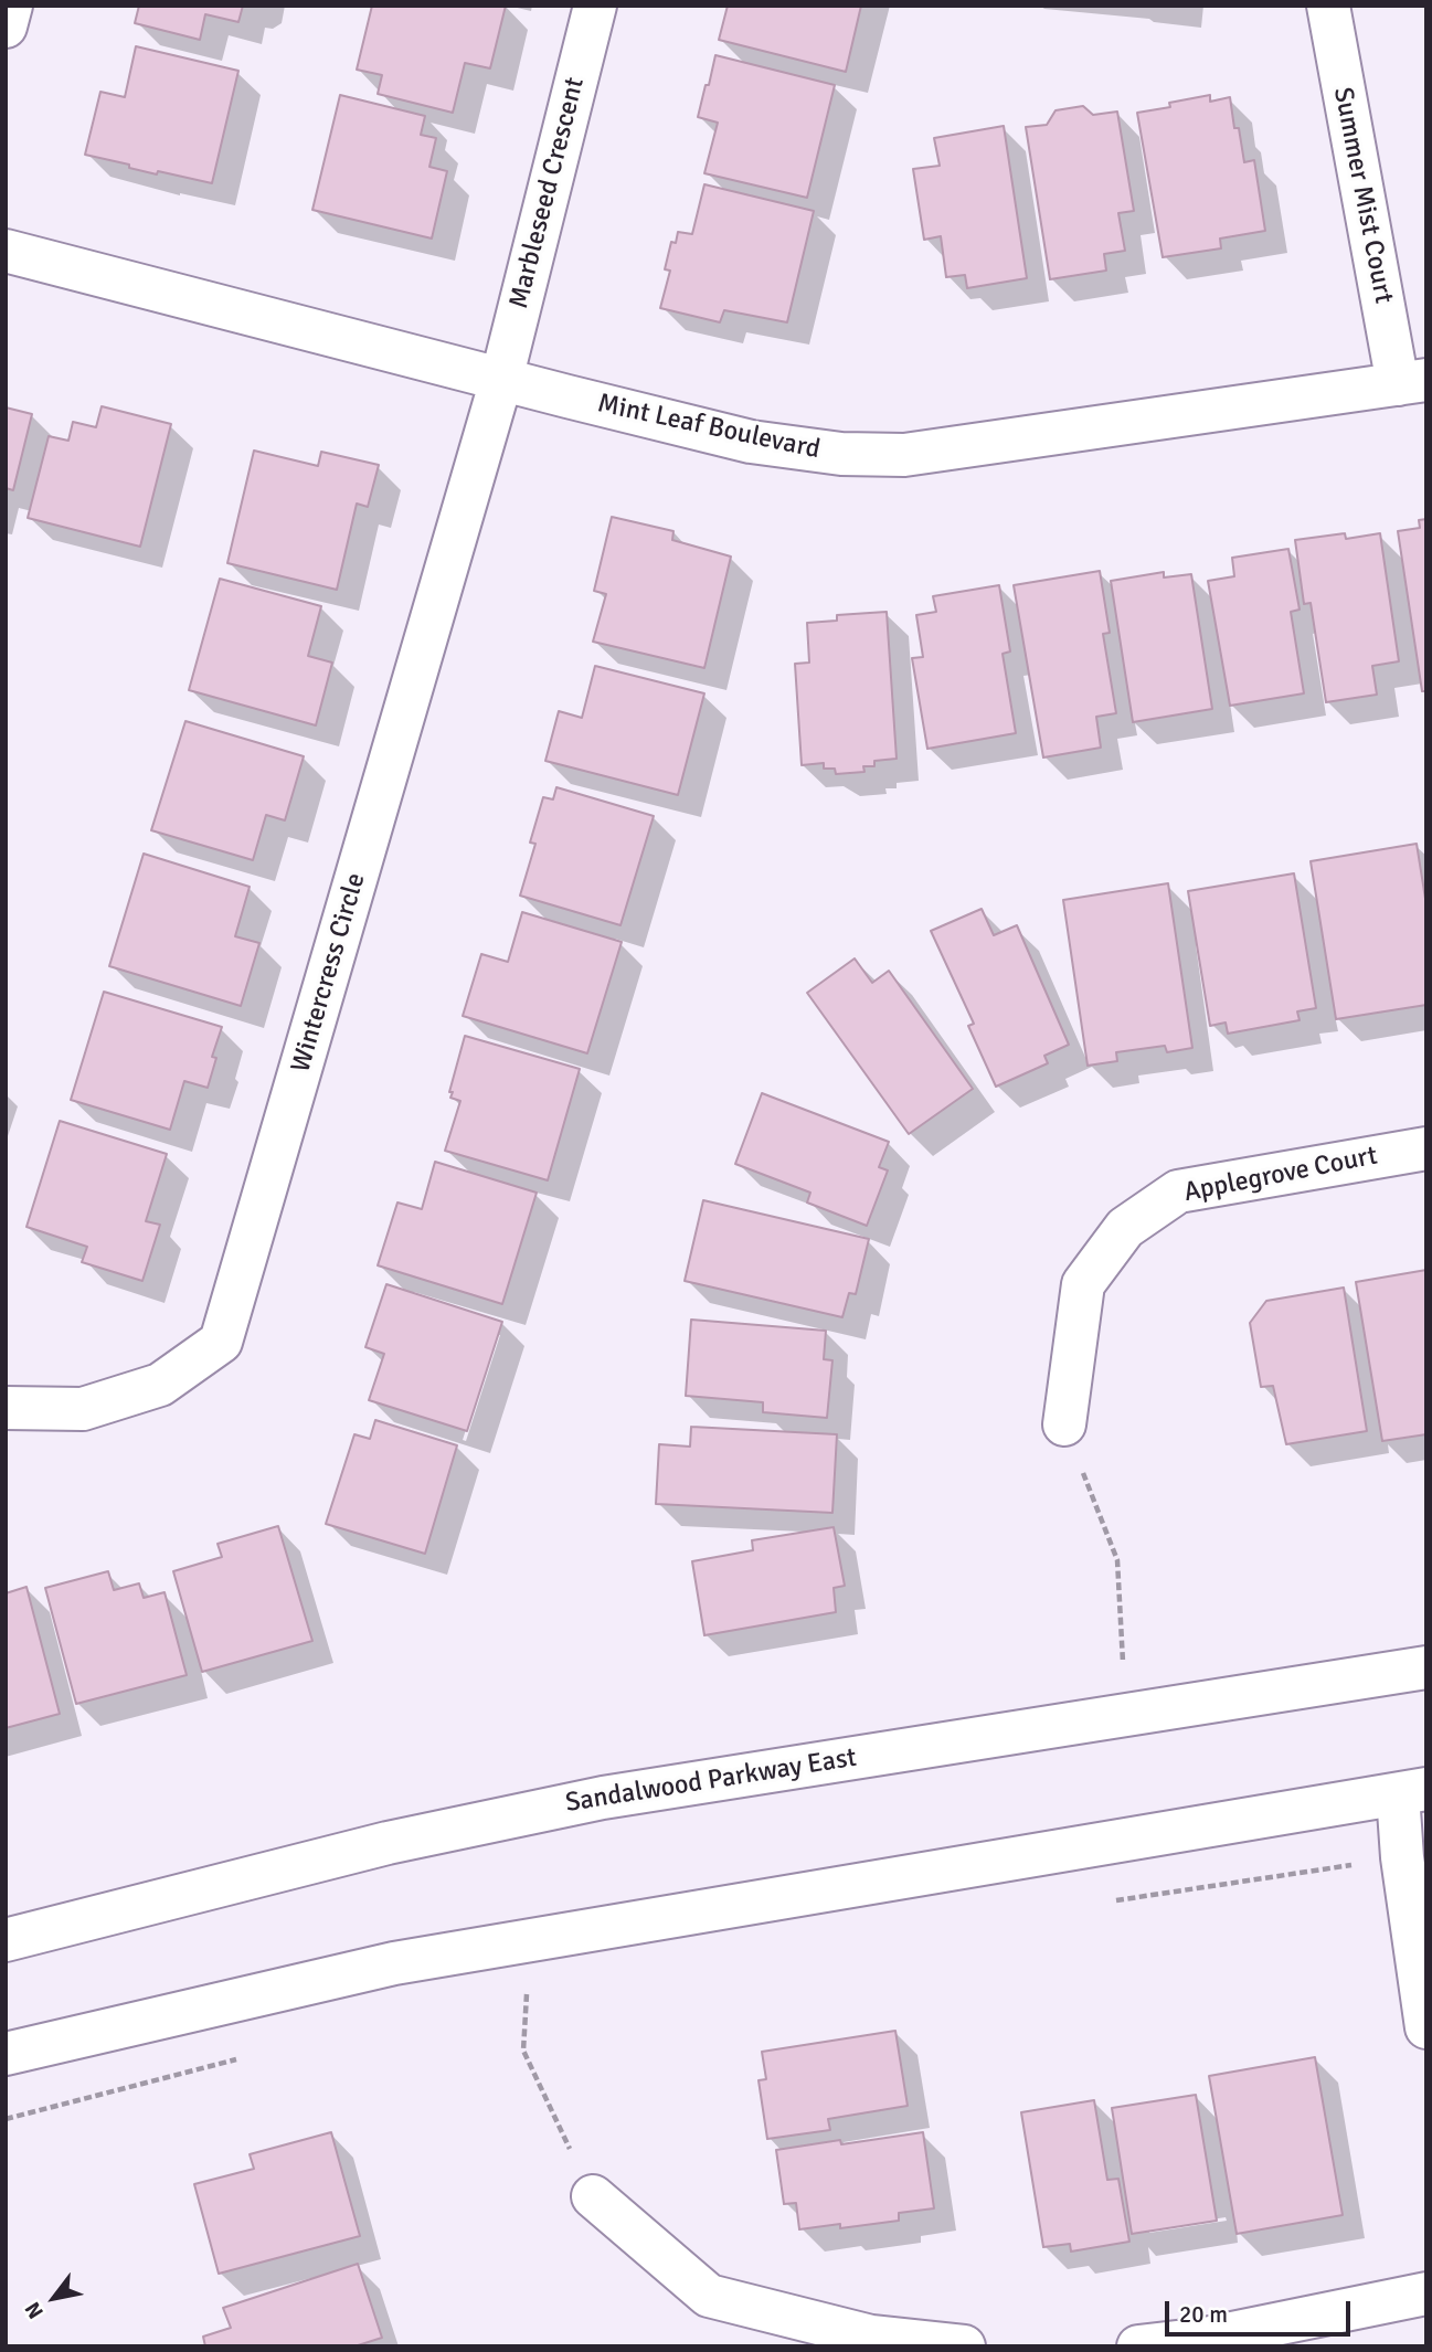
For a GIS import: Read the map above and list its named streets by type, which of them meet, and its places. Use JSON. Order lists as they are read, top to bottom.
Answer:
{
  "streets": {
    "street": [
      "Marbleseed Crescent",
      "Summer Mist Court",
      "Mint Leaf Boulevard",
      "Wintercress Circle",
      "Applegrove Court",
      "Sandalwood Parkway East"
    ]
  },
  "crossings": [
    ["Marbleseed Crescent", "Mint Leaf Boulevard"],
    ["Marbleseed Crescent", "Wintercress Circle"],
    ["Summer Mist Court", "Mint Leaf Boulevard"],
    ["Mint Leaf Boulevard", "Wintercress Circle"]
  ],
  "scale_bar": "20 m",
  "north": "bottom left"
}
